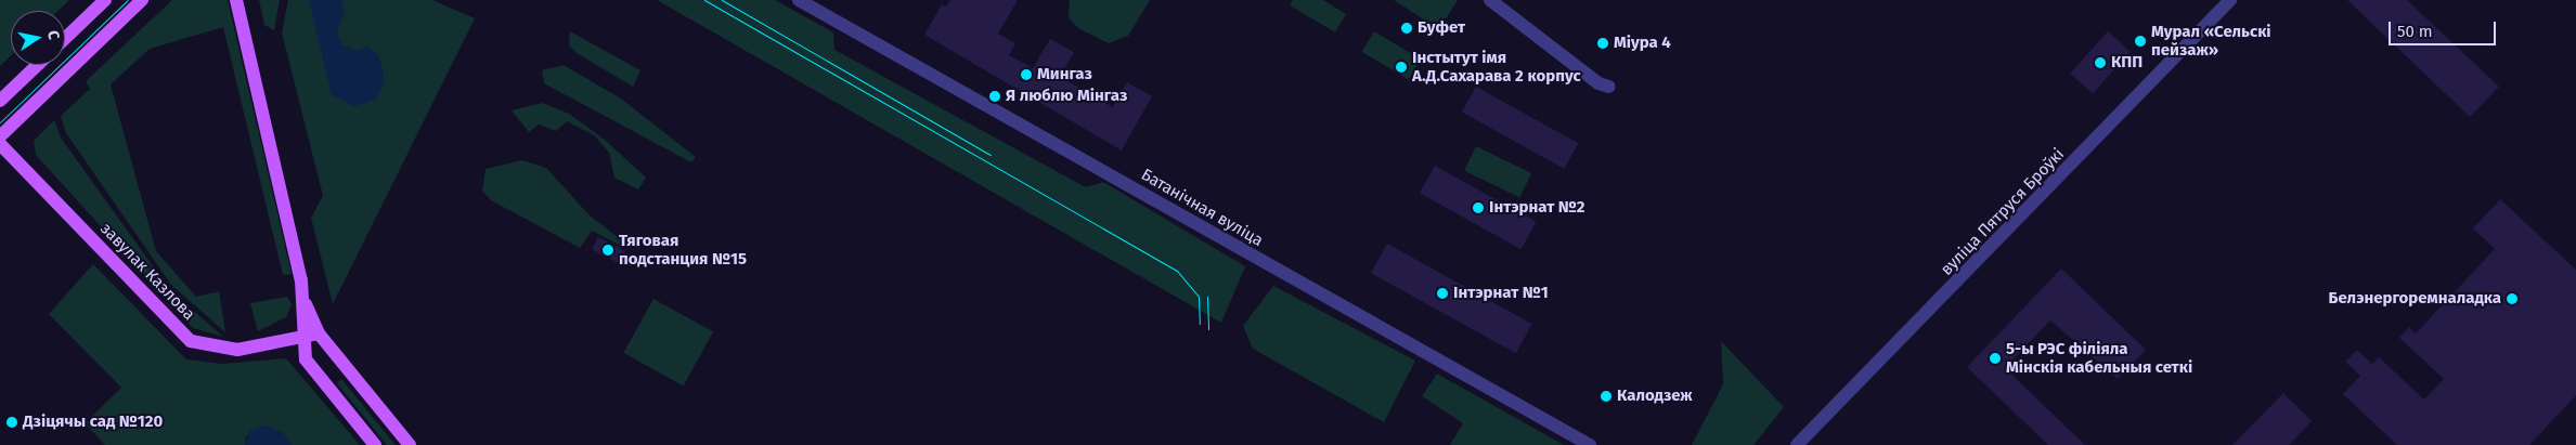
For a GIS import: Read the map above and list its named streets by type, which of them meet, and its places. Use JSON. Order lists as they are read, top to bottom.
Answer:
{
  "streets": {
    "main road": ["завулак Казлова"],
    "street": ["Батанічная вуліца", "вуліца Пятруся Броўкі"]
  },
  "places": [
    "Буфет",
    "Мурал «Сельскі пейзаж»",
    "Міура 4",
    "КПП",
    "Інстытут імя А.Д.Сахарава 2 корпус",
    "Мингаз",
    "Я люблю Мінгаз",
    "Інтэрнат №2",
    "Тяговая подстанция №15",
    "Інтэрнат №1",
    "Белэнергоремналадка",
    "5-ы РЭС філіяла Мінскія кабельныя сеткі",
    "Калодзеж",
    "Дзіцячы сад №120"
  ],
  "scale_bar": "50 m",
  "north": "right"
}
